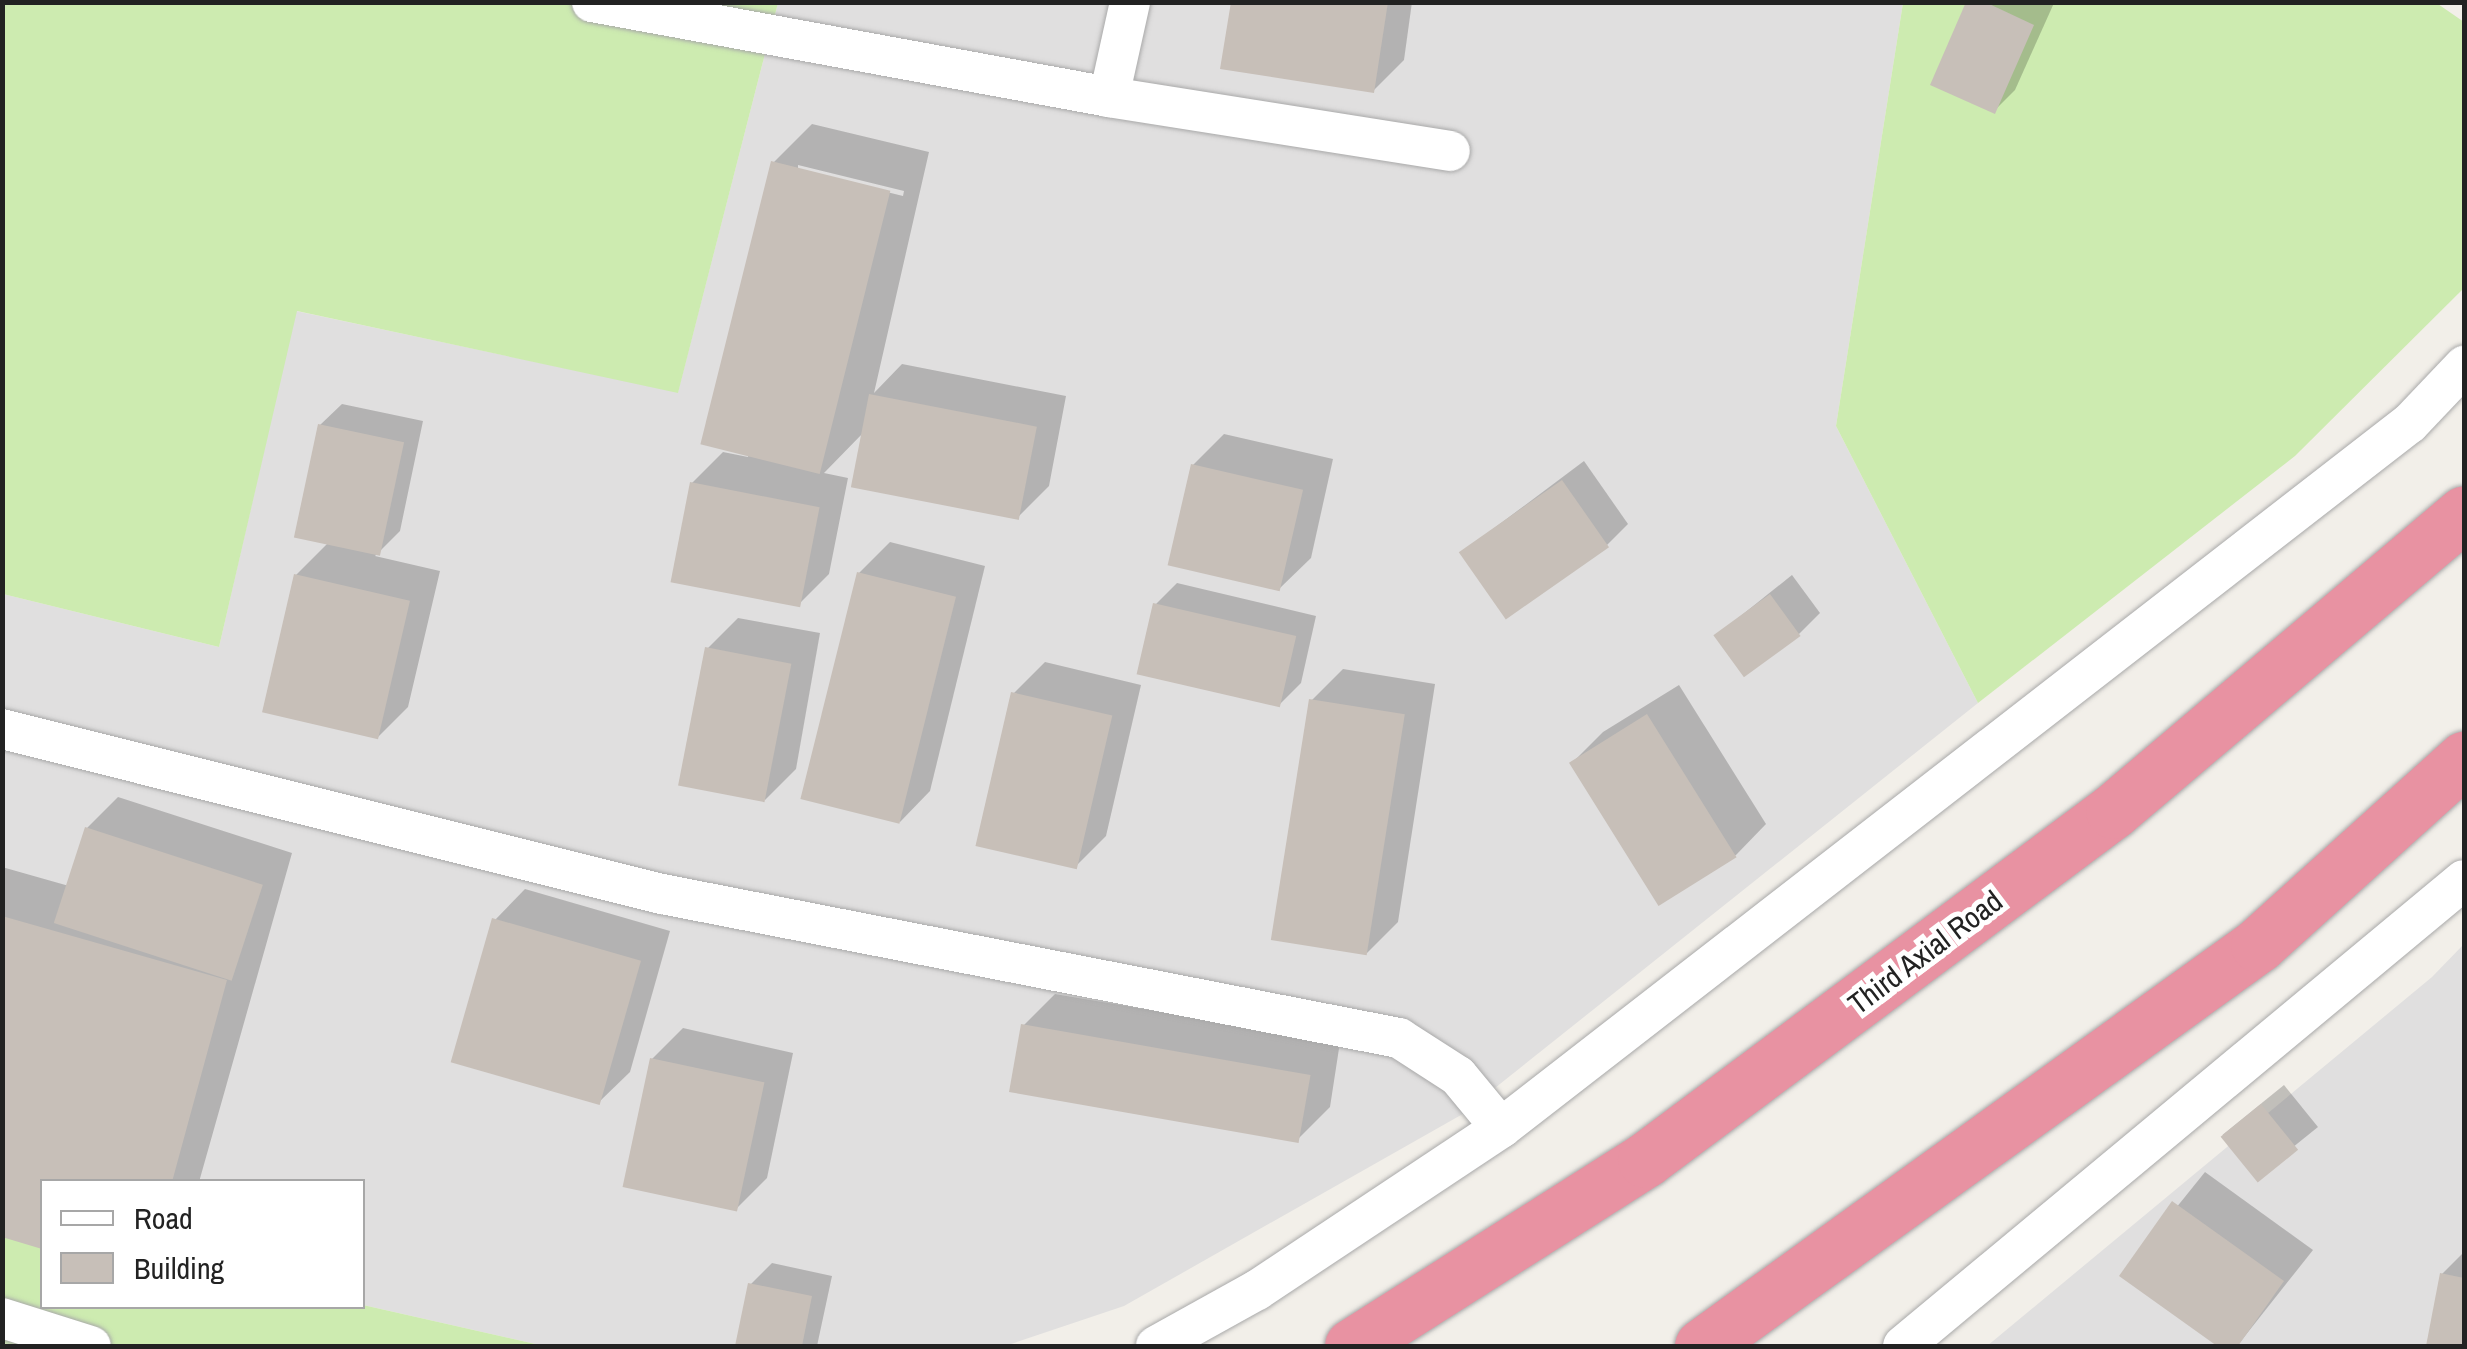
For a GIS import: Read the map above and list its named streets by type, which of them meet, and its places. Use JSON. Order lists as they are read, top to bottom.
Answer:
{
  "streets": {
    "highway": ["Third Axial Road"]
  },
  "legend": ["Road", "Building"]
}
